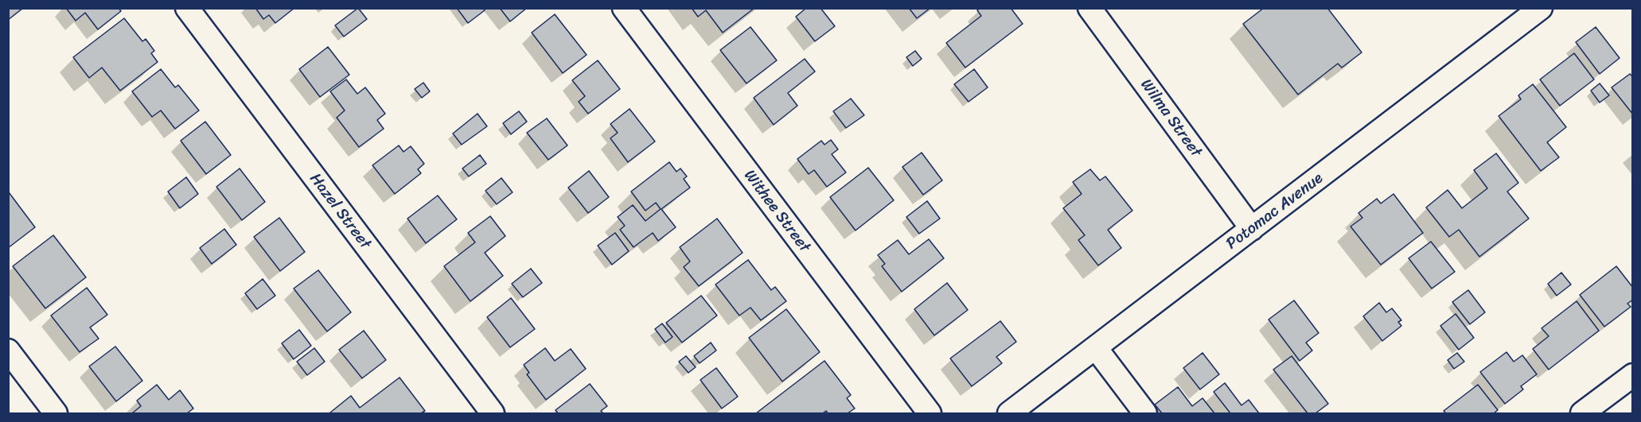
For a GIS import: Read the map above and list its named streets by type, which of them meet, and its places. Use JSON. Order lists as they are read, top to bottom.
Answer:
{
  "streets": {
    "street": [
      "Wilma Street",
      "Hazel Street",
      "Withee Street",
      "Potomac Avenue"
    ]
  },
  "crossings": [
    ["Wilma Street", "Potomac Avenue"]
  ]
}
